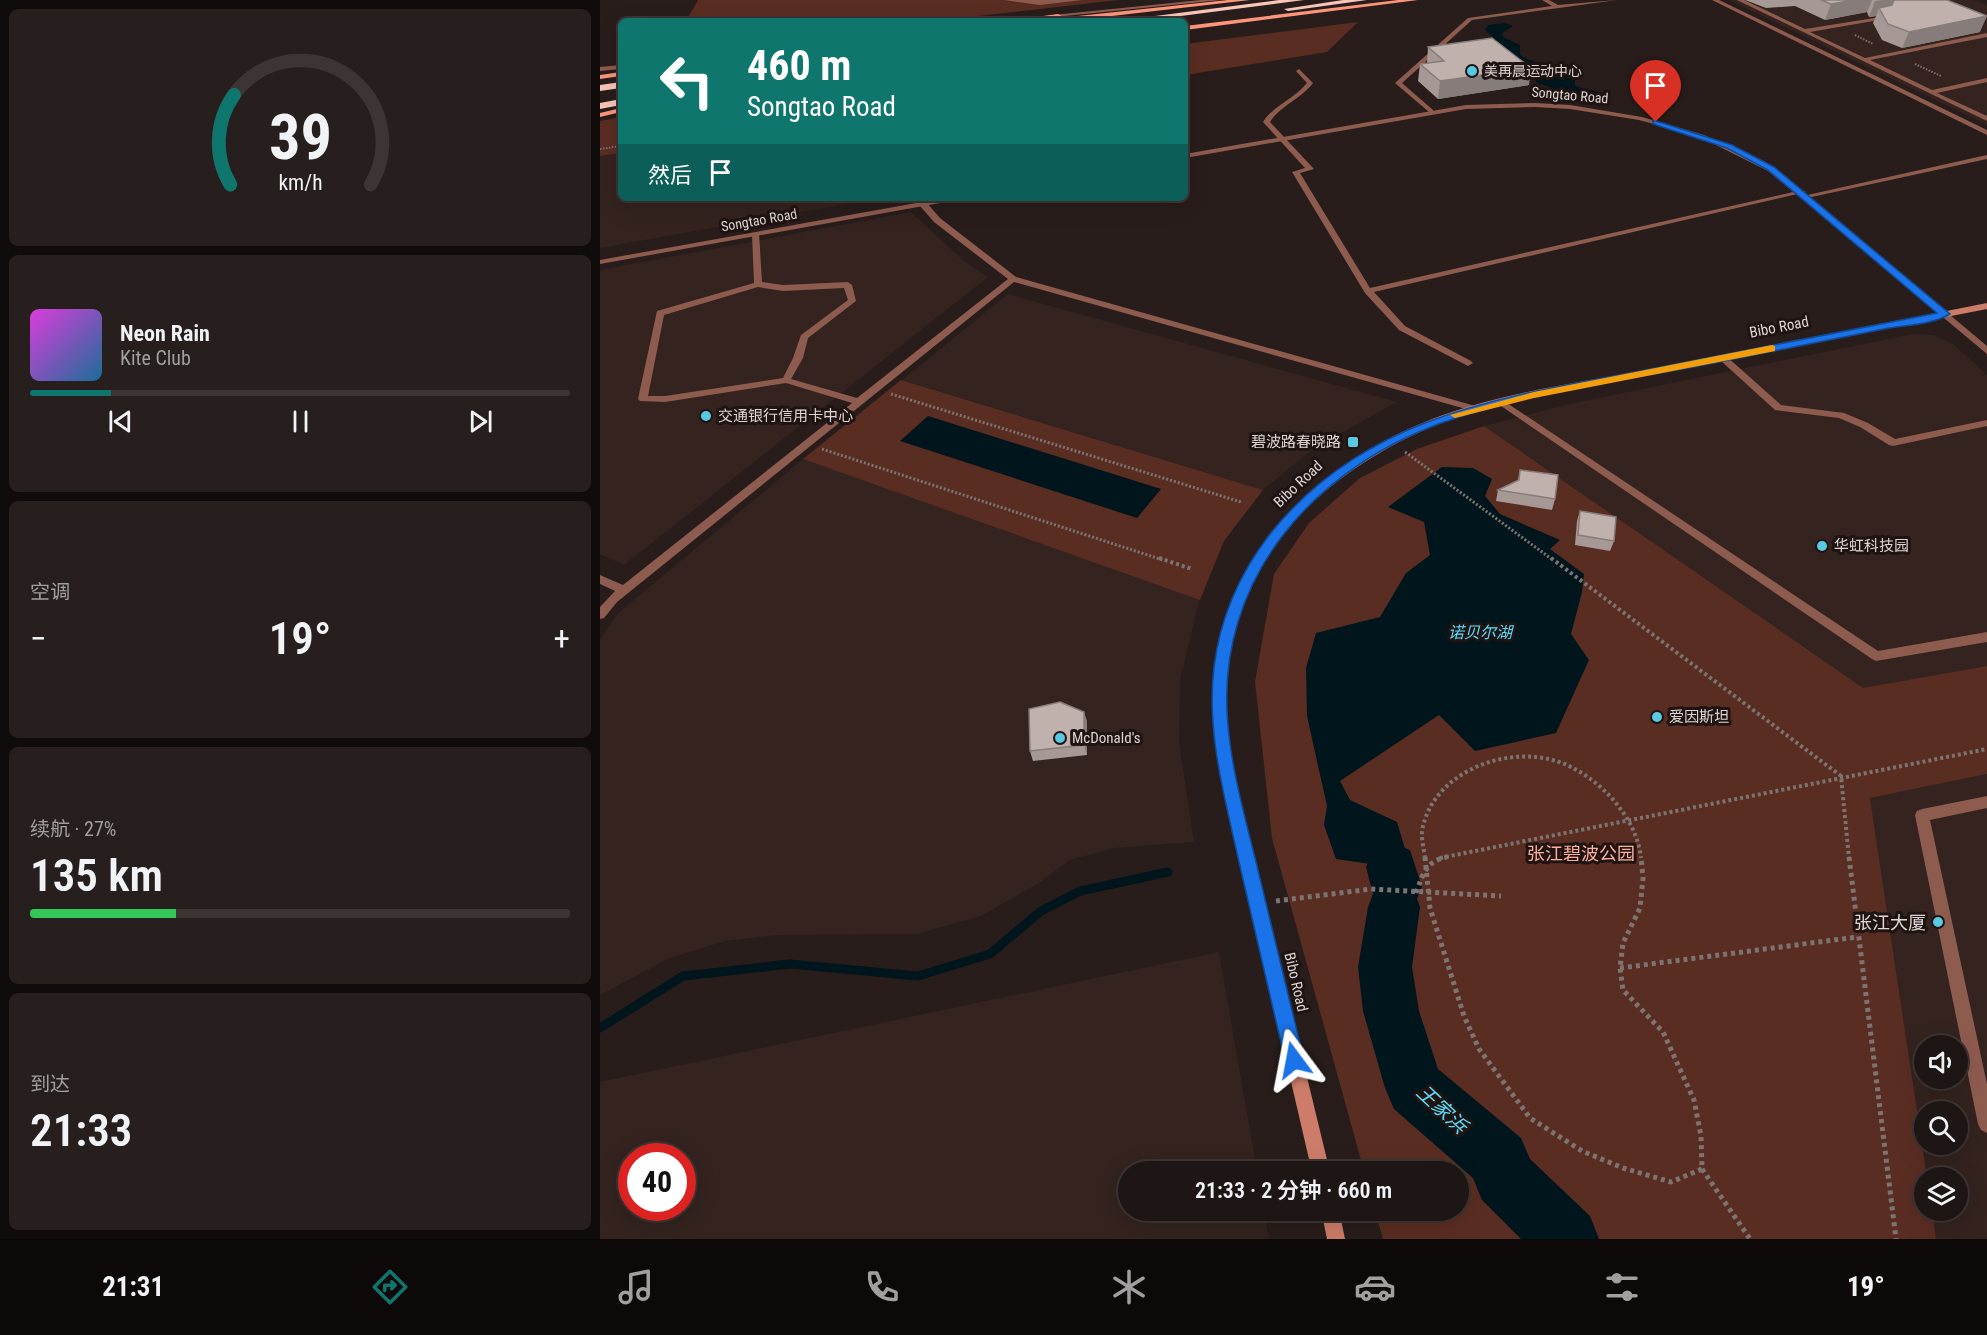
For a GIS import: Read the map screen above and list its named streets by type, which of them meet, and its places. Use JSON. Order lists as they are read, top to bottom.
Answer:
{
  "streets": {
    "street": ["Songtao Road", "Bibo Road"]
  },
  "crossings": [
    ["Songtao Road", "Bibo Road"]
  ],
  "water": ["诺贝尔湖", "王家浜"],
  "parks": ["张江碧波公园"],
  "places": {
    "other": [
      "美再晨运动中心",
      "交通银行信用卡中心",
      "华虹科技园",
      "爱因斯坦",
      "McDonald's",
      "张江大厦"
    ],
    "transit": ["碧波路春晓路"]
  },
  "page": {
    "turn": ["460 m", "Songtao Road"],
    "then": "然后",
    "song": ["Neon Rain", "Kite Club"],
    "tile": [
      "空调",
      ["续航 · 27%", "135 km"],
      ["到达", "21:33"]
    ],
    "heat": ["−", "19°", "+"],
    "limit": "40",
    "trip": "21:33 · 2 分钟 · 660 m",
    "tabs": ["21:31", "19°"],
    "gauge": ["39", "km/h"]
  }
}
